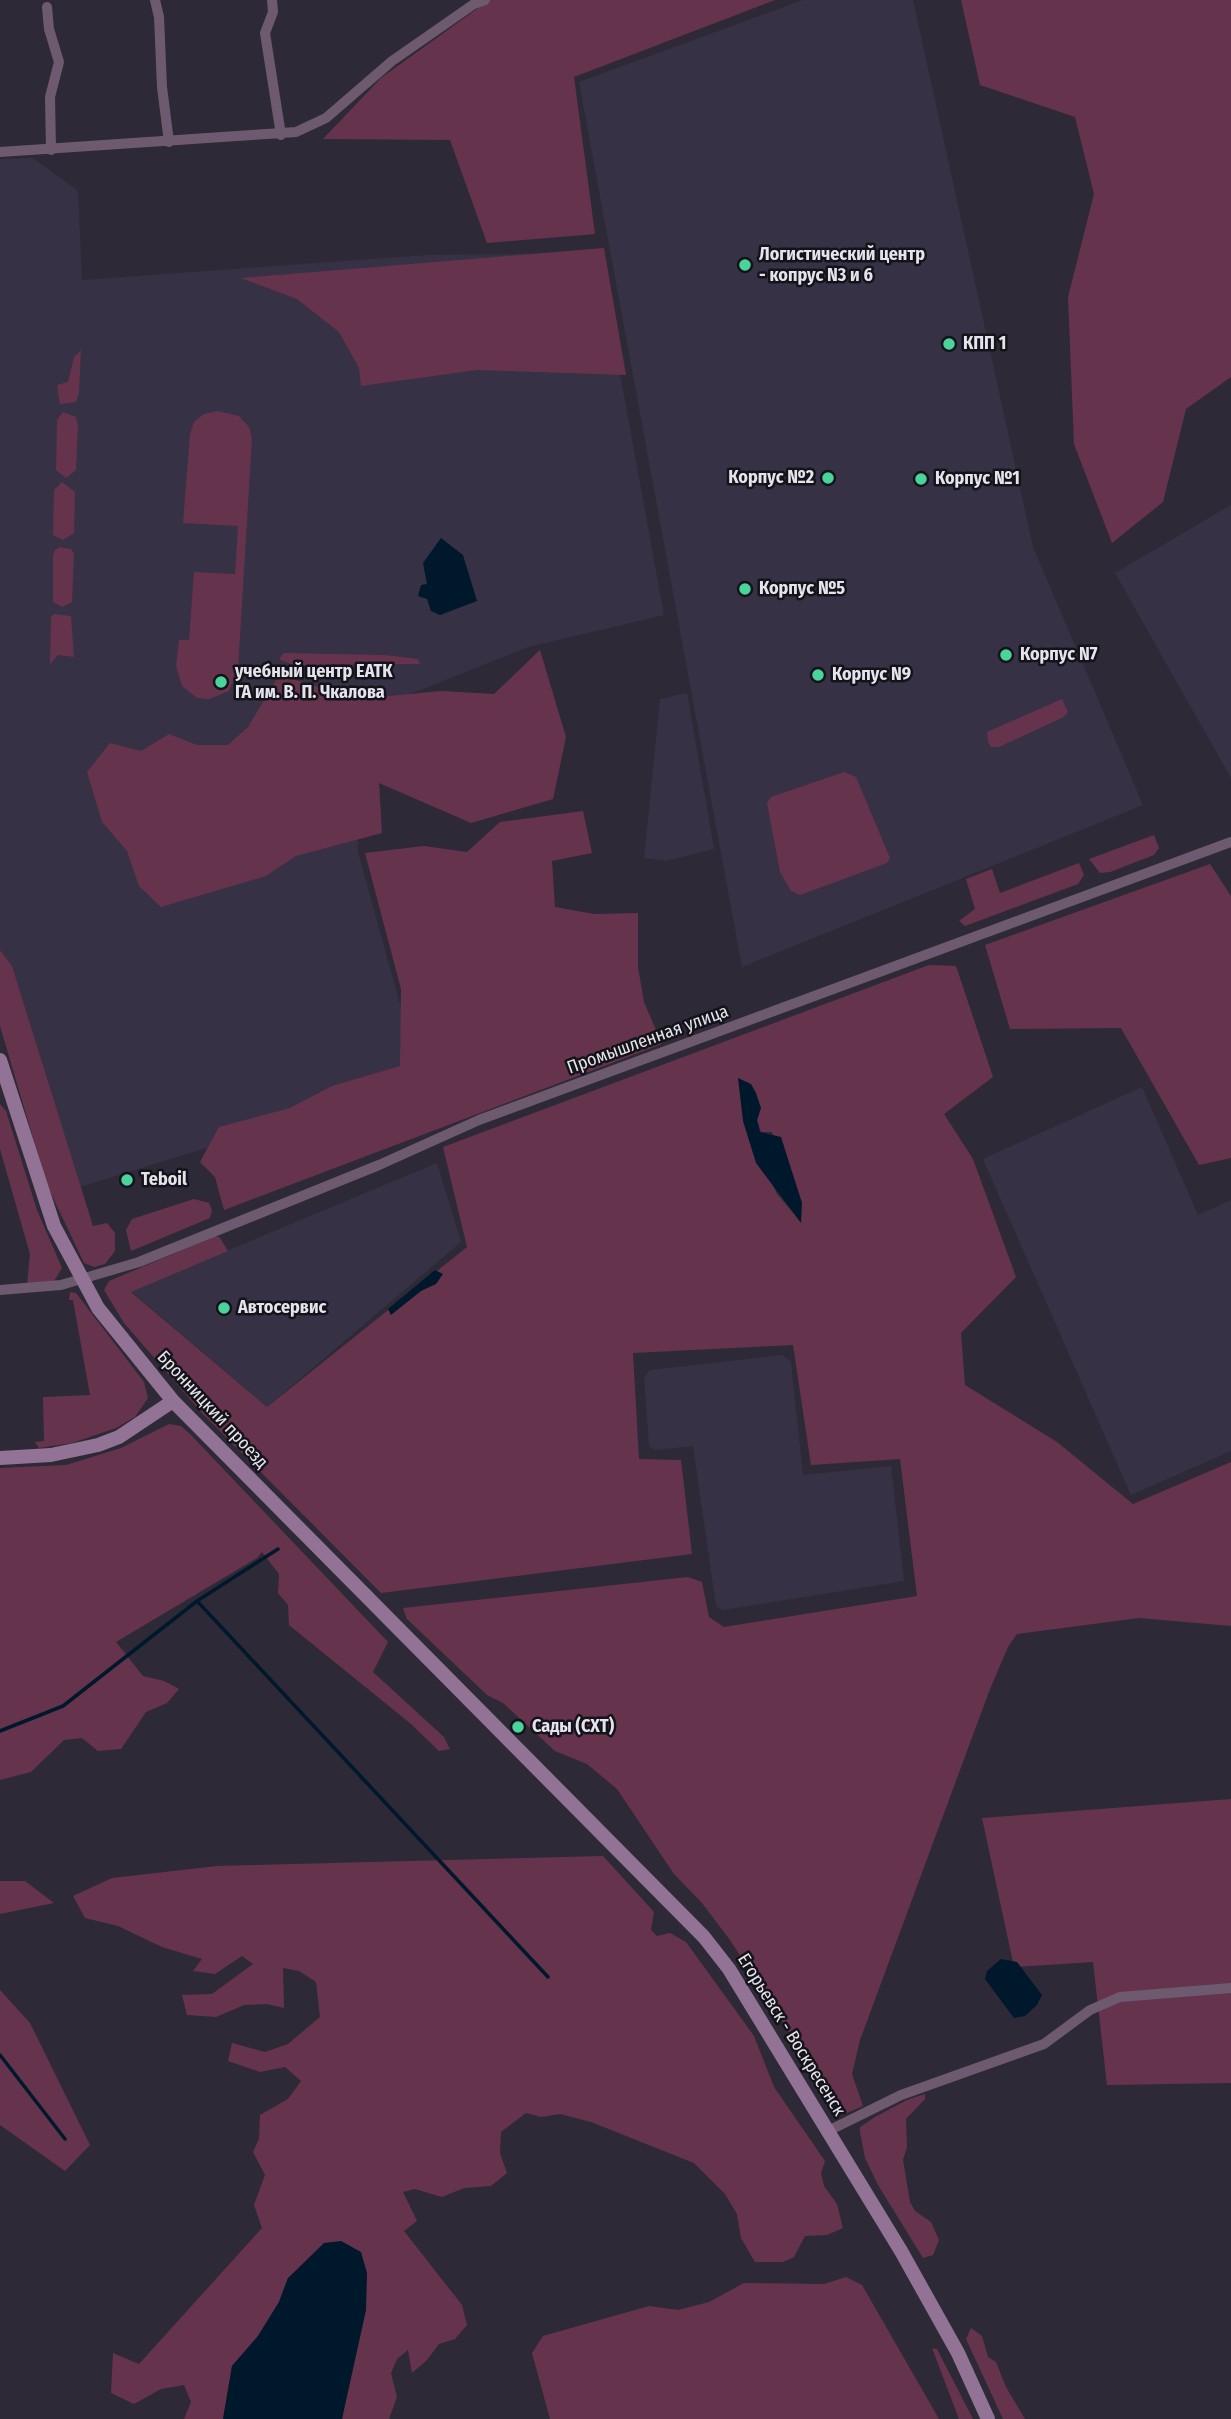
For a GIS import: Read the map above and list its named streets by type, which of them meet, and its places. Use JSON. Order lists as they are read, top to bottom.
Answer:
{
  "streets": {
    "main road": ["Бронницкий проезд", "Егорьевск - Воскресенск"],
    "street": ["Промышленная улица"]
  },
  "crossings": [
    ["Промышленная улица", "Бронницкий проезд"],
    ["Бронницкий проезд", "Егорьевск - Воскресенск"]
  ],
  "places": [
    "Логистический центр - копрус N3 и 6",
    "КПП 1",
    "Корпус №2",
    "Корпус №1",
    "Корпус №5",
    "Корпус N7",
    "Корпус N9",
    "учебный центр ЕАТК ГА им. В. П. Чкалова",
    "Teboil",
    "Автосервис",
    "Сады (СХТ)"
  ]
}
